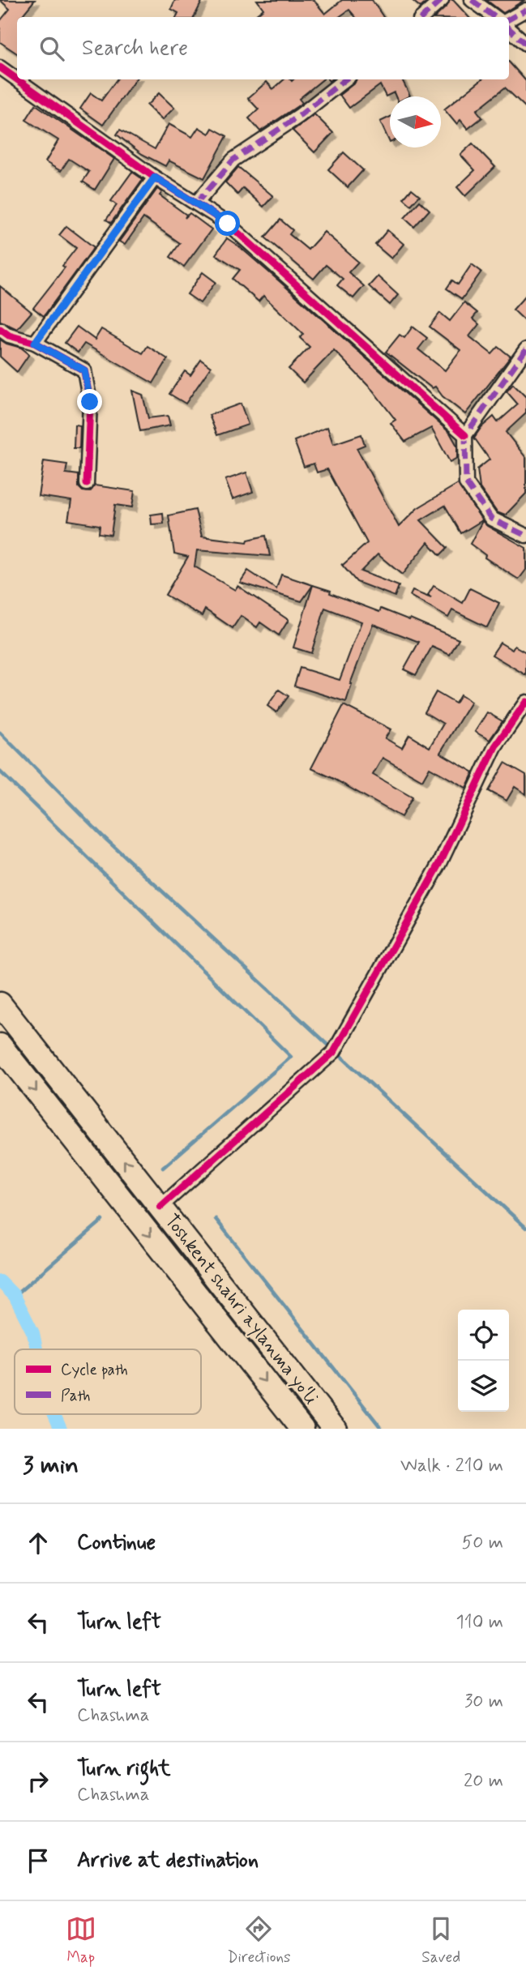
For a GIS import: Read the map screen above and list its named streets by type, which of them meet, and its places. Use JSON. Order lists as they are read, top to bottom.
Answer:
{
  "streets": {
    "highway": ["Toshkent shahri aylanma yoʻli"]
  },
  "legend": ["Cycle path", "Path"],
  "north": "right",
  "page": {
    "search": "Search here",
    "heading": ["3 min", "Walk · 210 m"],
    "list": [
      ["Continue", "50 m"],
      ["Turn left", "110 m"],
      ["Turn left", "Chashma", "30 m"],
      ["Turn right", "Chashma", "20 m"],
      "Arrive at destination"
    ],
    "nav": ["Map", "Directions", "Saved"]
  }
}
